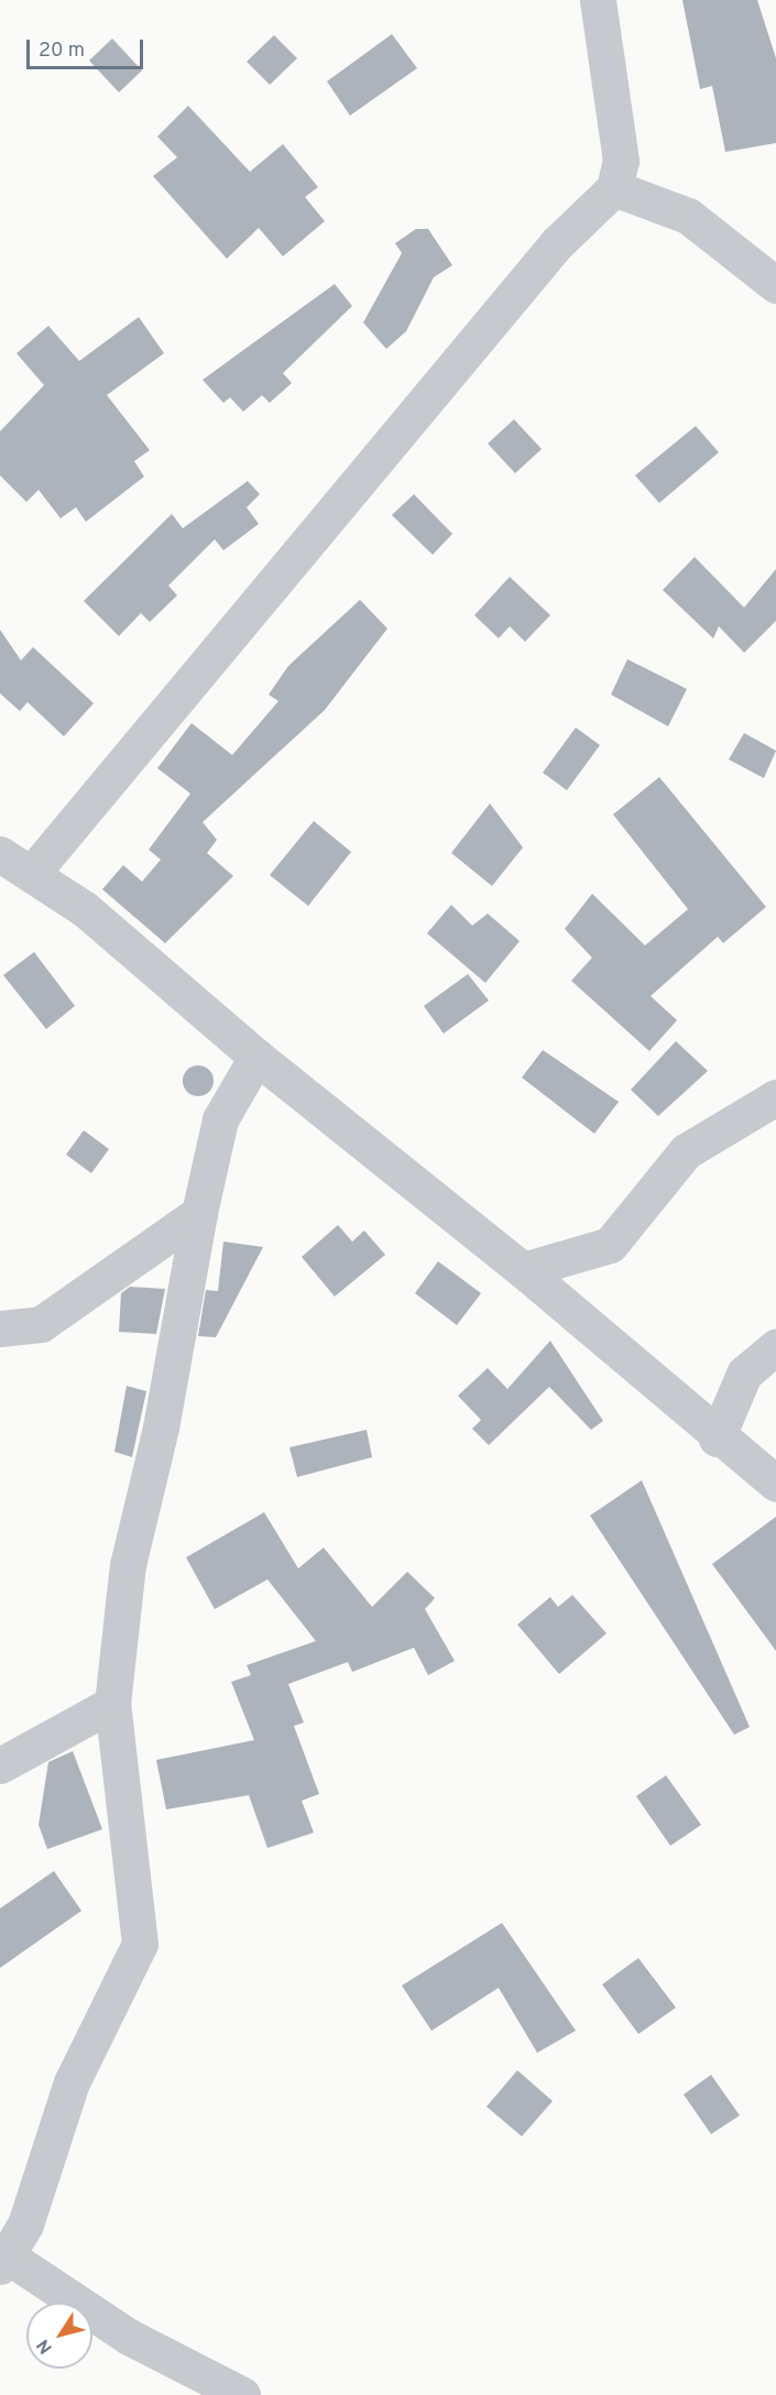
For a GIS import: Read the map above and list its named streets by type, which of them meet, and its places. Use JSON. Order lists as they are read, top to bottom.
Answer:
{
  "scale_bar": "20 m",
  "north": "bottom left"
}
